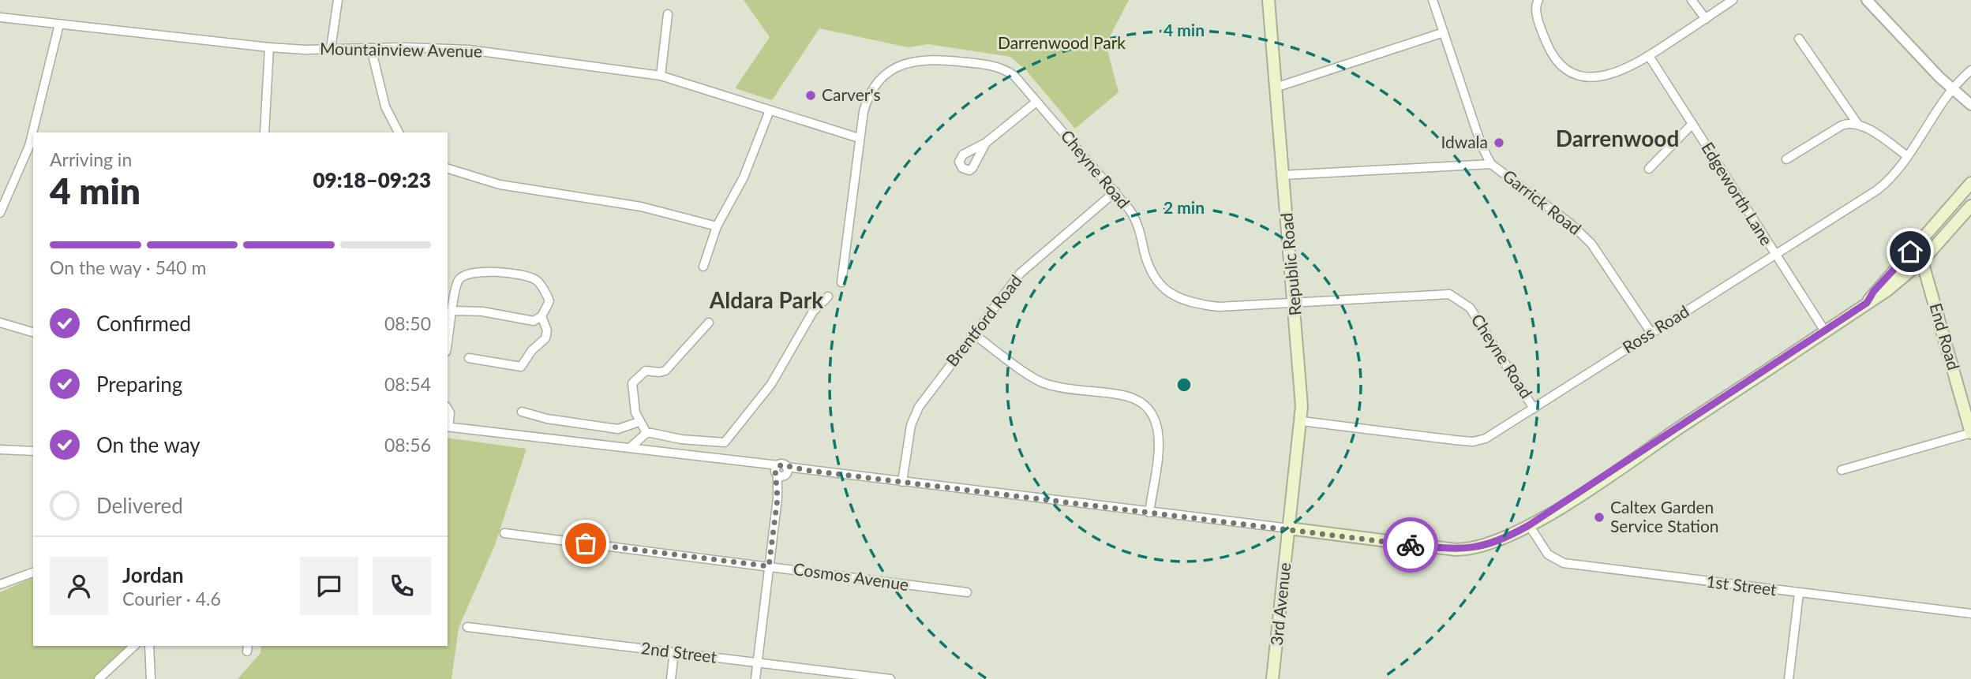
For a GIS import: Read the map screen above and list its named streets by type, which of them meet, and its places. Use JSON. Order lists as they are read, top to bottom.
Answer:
{
  "streets": {
    "main road": ["Republic Road", "End Road", "3rd Avenue"],
    "street": [
      "Mountainview Avenue",
      "Cheyne Road",
      "Edgeworth Lane",
      "Garrick Road",
      "Brentford Road",
      "Ross Road",
      "Cosmos Avenue",
      "1st Street",
      "2nd Street"
    ]
  },
  "crossings": [
    ["Mountainview Avenue", "Cheyne Road"],
    ["Cheyne Road", "Republic Road"],
    ["Cheyne Road", "Brentford Road"],
    ["Cheyne Road", "Ross Road"],
    ["Edgeworth Lane", "Ross Road"],
    ["Garrick Road", "Ross Road"],
    ["Republic Road", "Ross Road"],
    ["Republic Road", "3rd Avenue"]
  ],
  "districts": ["Darrenwood", "Aldara Park"],
  "parks": ["Darrenwood Park"],
  "places": ["Carver's", "Idwala", "Caltex Garden Service Station"],
  "page": {
    "heading": ["4 min", "Arriving in", "09:18–09:23"],
    "panel": ["Jordan", "Courier · 4.6"],
    "bar": "On the way · 540 m",
    "list": [
      ["Confirmed", "08:50"],
      ["Preparing", "08:54"],
      ["On the way", "08:56"],
      "Delivered"
    ]
  },
  "rings": ["4 min", "2 min"]
}
